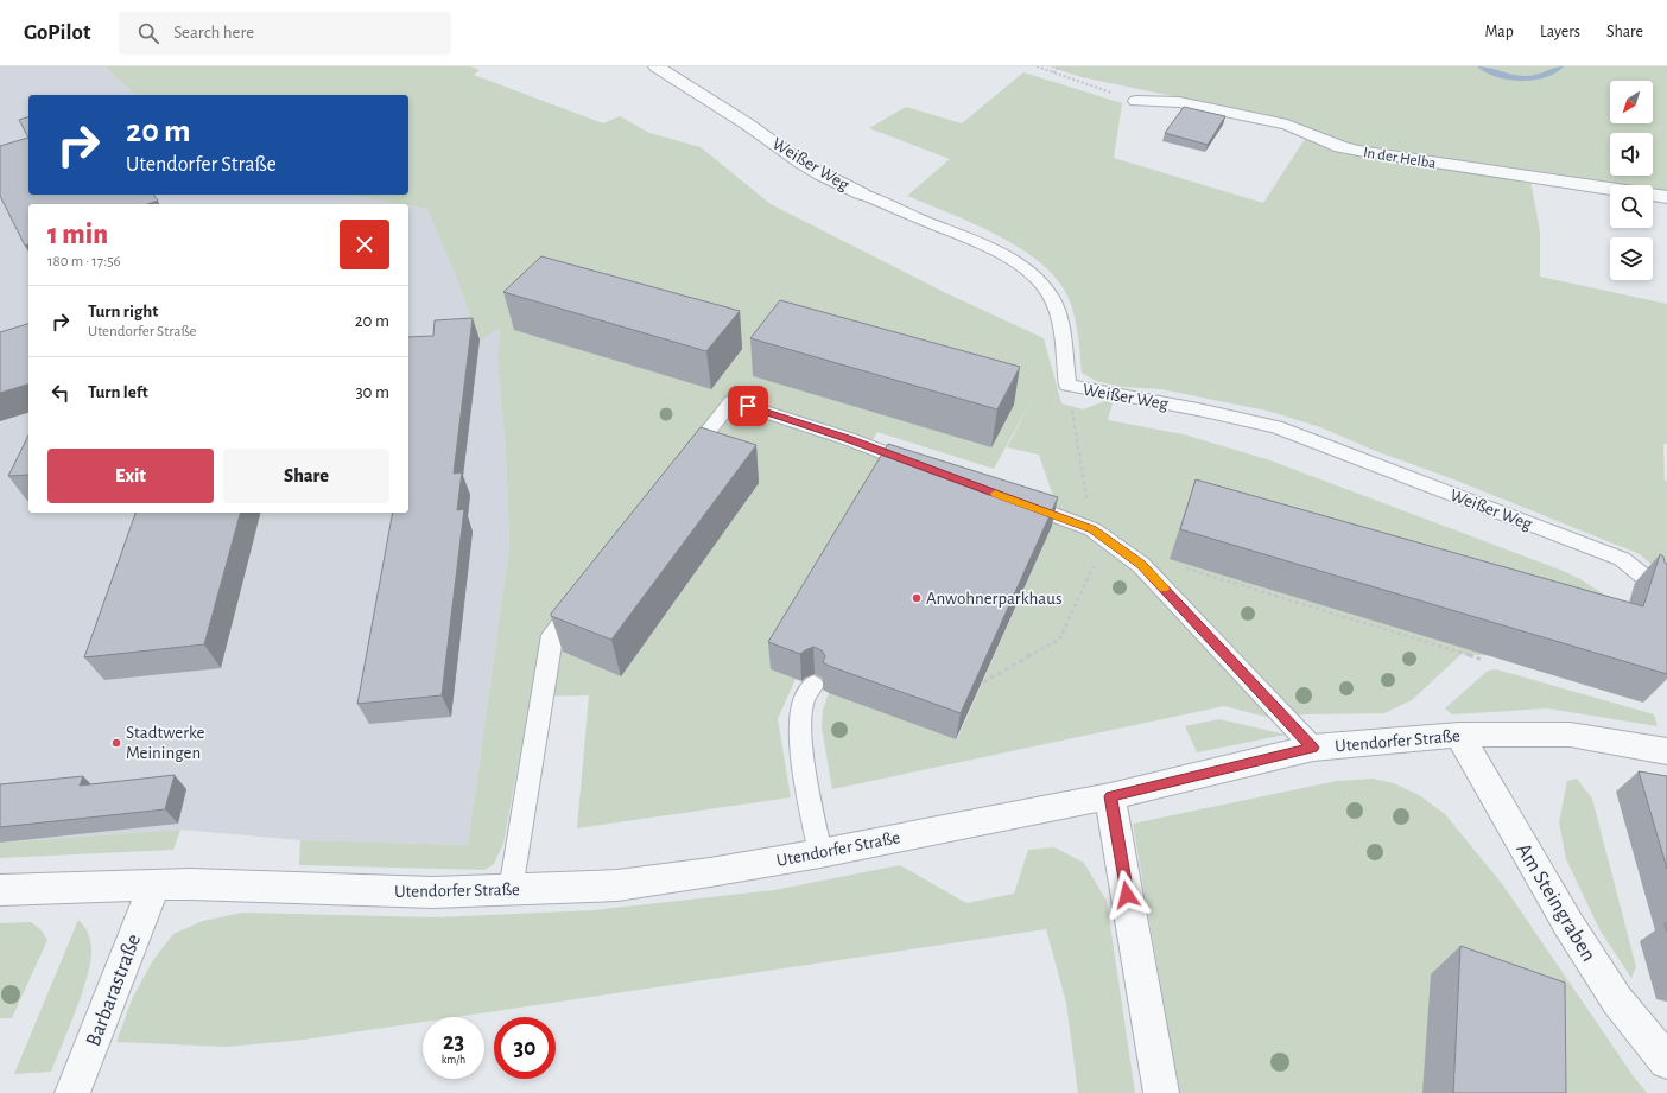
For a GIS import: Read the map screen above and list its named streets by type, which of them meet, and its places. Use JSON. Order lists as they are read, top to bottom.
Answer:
{
  "streets": {
    "street": [
      "In der Helba",
      "Weißer Weg",
      "Utendorfer Straße",
      "Am Steingraben",
      "Barbarastraße"
    ]
  },
  "crossings": [
    ["Utendorfer Straße", "Am Steingraben"],
    ["Utendorfer Straße", "Barbarastraße"]
  ],
  "places": ["Anwohnerparkhaus", "Stadtwerke Meiningen"],
  "north": "bottom left",
  "page": {
    "header": "GoPilot",
    "search": "Search here",
    "nav": ["Map", "Layers", "Share"],
    "turn": ["20 m", "Utendorfer Straße"],
    "heading": ["1 min", "180 m · 17:56"],
    "list": [
      {
        "name": "Turn right",
        "note": "Utendorfer Straße",
        "value": "20 m"
      },
      {
        "name": "Turn left",
        "value": "30 m"
      }
    ],
    "buttons": ["Exit", "Share"],
    "speed": "23 km/h",
    "limit": "30"
  }
}
